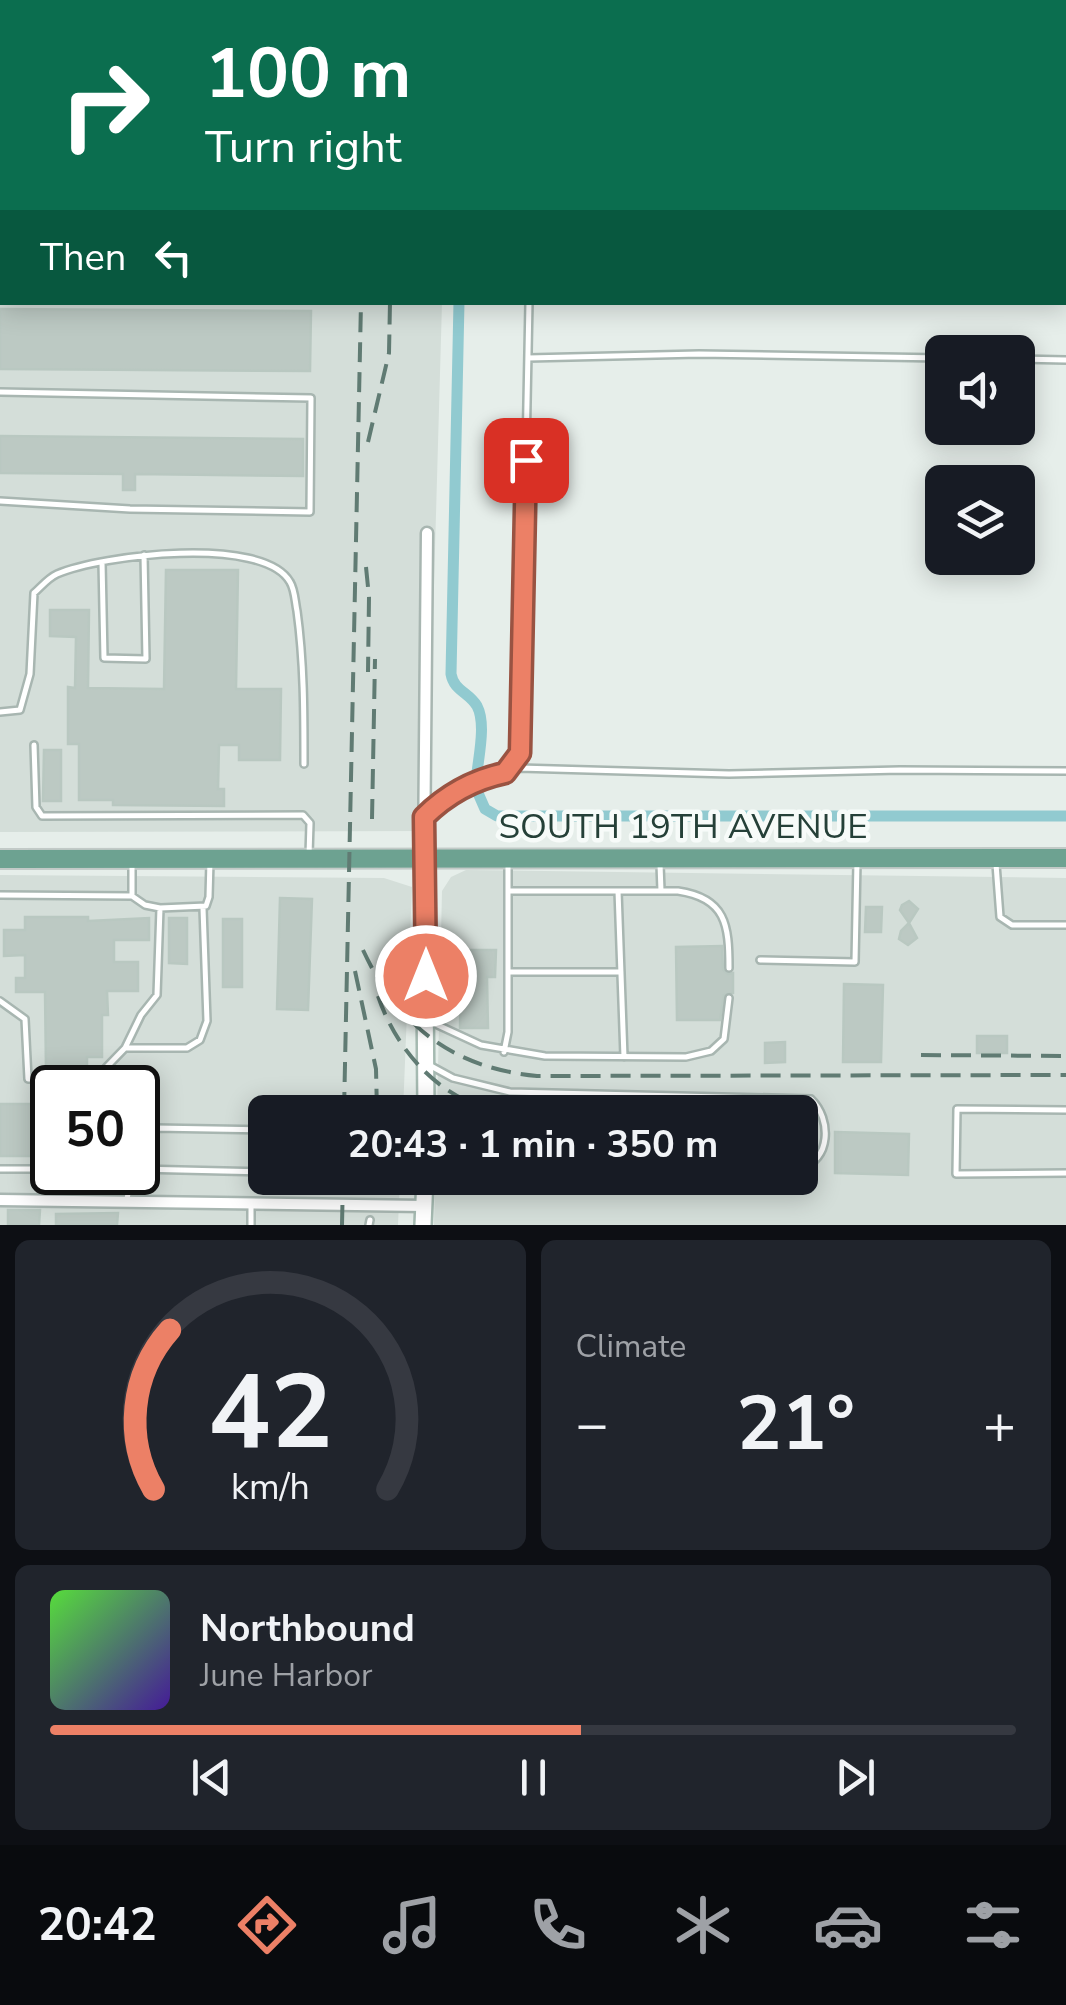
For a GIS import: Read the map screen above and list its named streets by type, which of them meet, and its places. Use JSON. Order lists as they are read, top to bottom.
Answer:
{
  "streets": {
    "main road": ["SOUTH 19TH AVENUE"]
  },
  "page": {
    "turn": ["100 m", "Turn right"],
    "then": "Then",
    "limit": "50",
    "trip": "20:43 · 1 min · 350 m",
    "tile": "Climate",
    "heat": ["−", "21°", "+"],
    "song": ["Northbound", "June Harbor"],
    "tabs": "20:42",
    "gauge": ["42", "km/h"]
  }
}
